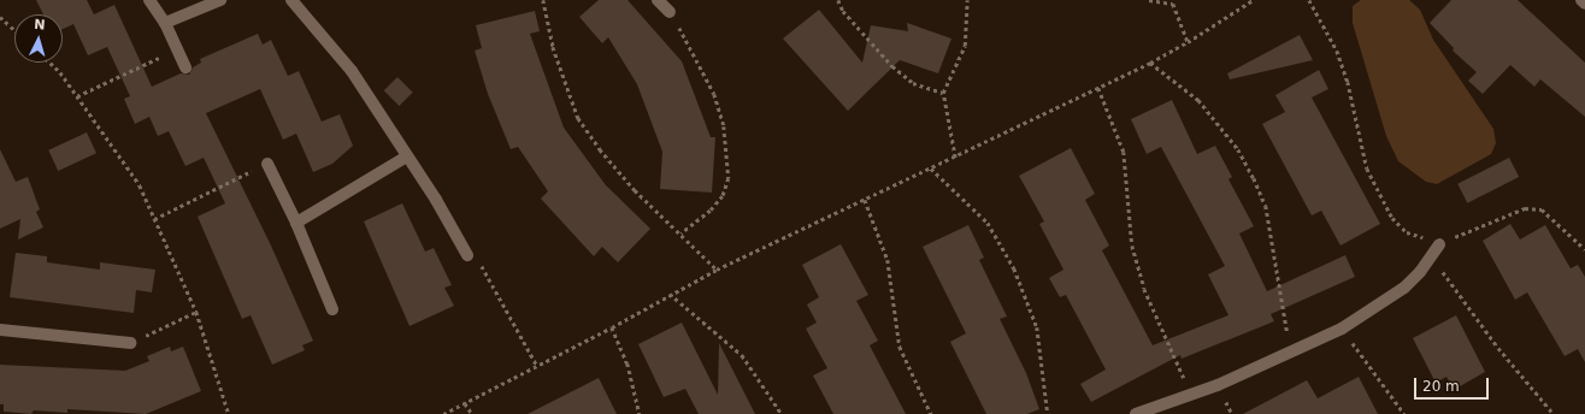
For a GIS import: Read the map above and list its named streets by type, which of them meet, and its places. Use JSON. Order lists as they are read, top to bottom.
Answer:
{
  "scale_bar": "20 m",
  "north": "top"
}
